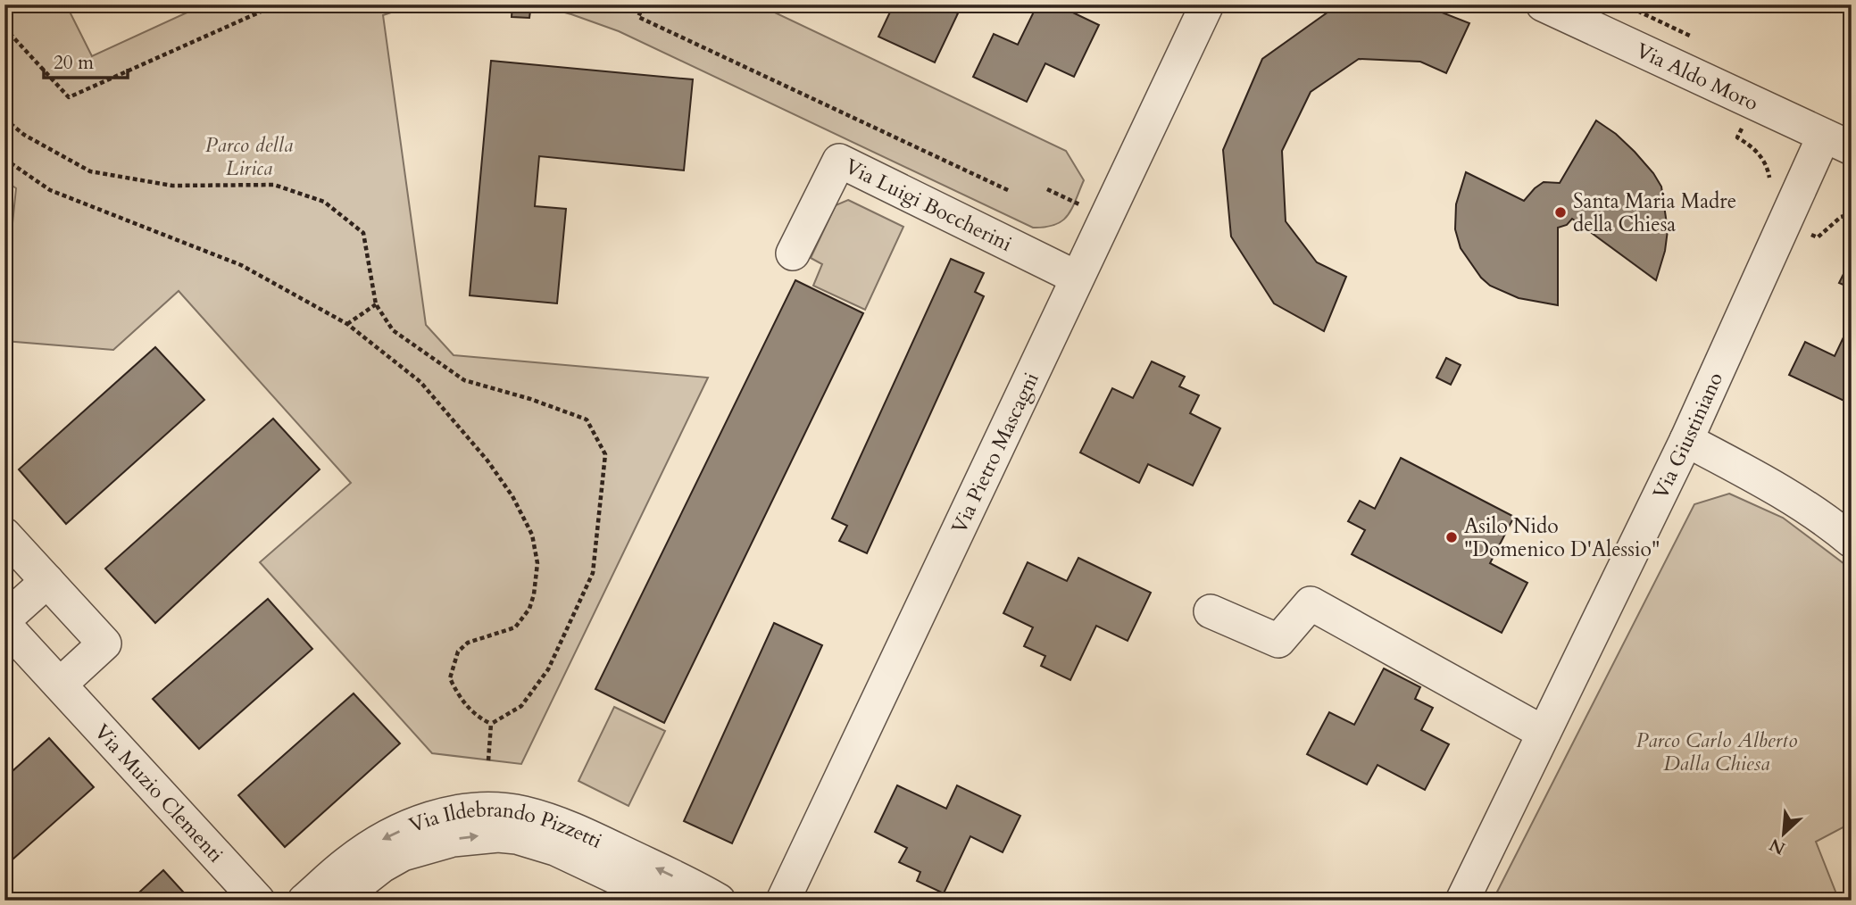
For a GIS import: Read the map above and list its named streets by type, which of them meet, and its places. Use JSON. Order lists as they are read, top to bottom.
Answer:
{
  "streets": {
    "street": [
      "Via Aldo Moro",
      "Via Luigi Boccherini",
      "Via Giustiniano",
      "Via Pietro Mascagni",
      "Via Muzio Clementi",
      "Via Ildebrando Pizzetti"
    ]
  },
  "crossings": [
    ["Via Aldo Moro", "Via Giustiniano"],
    ["Via Luigi Boccherini", "Via Pietro Mascagni"]
  ],
  "parks": ["Parco della Lirica", "Parco Carlo Alberto Dalla Chiesa"],
  "places": ["Santa Maria Madre della Chiesa", "Asilo Nido \"Domenico D'Alessio\""],
  "scale_bar": "20 m",
  "north": "bottom left"
}
